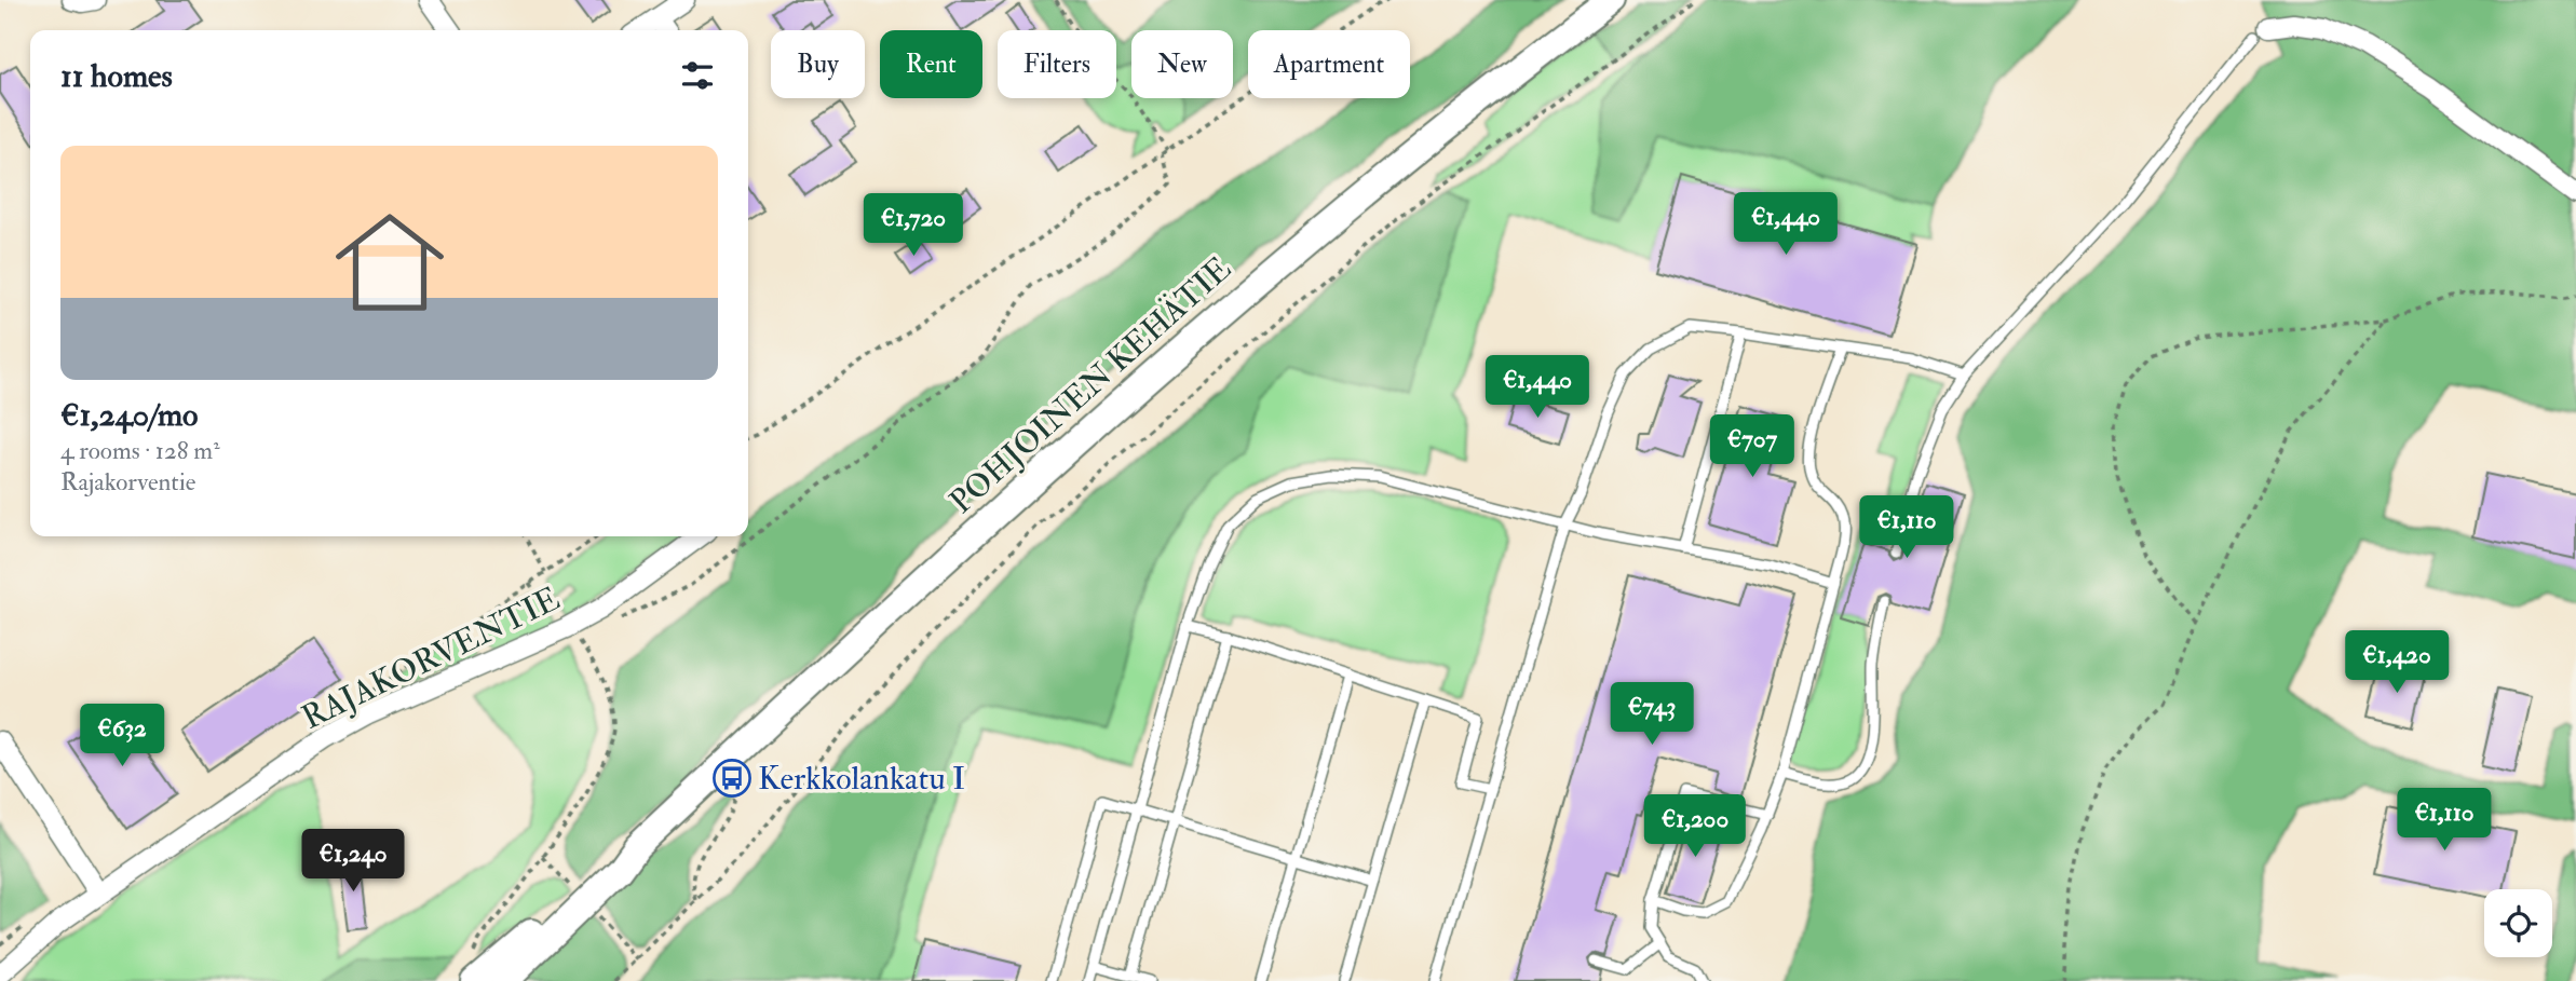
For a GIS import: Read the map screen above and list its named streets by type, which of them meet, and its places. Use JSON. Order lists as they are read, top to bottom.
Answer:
{
  "streets": {
    "main road": ["POHJOINEN KEHÄTIE"],
    "street": ["RAJAKORVENTIE"]
  },
  "places": {
    "bus stop": ["Kerkkolankatu I"]
  },
  "page": {
    "chip": [
      "Buy",
      "Rent",
      "Filters",
      "New",
      "Apartment"
    ],
    "heading": "11 homes",
    "list": [
      {
        "name": "€1,240/mo",
        "note": "4 rooms · 128 m² · Rajakorventie"
      }
    ],
    "price": [
      "€1,440",
      "€1,720",
      "€1,440",
      "€707",
      "€1,110",
      "€1,420",
      "€743",
      "€632",
      "€1,110",
      "€1,200",
      "€1,240"
    ]
  }
}
